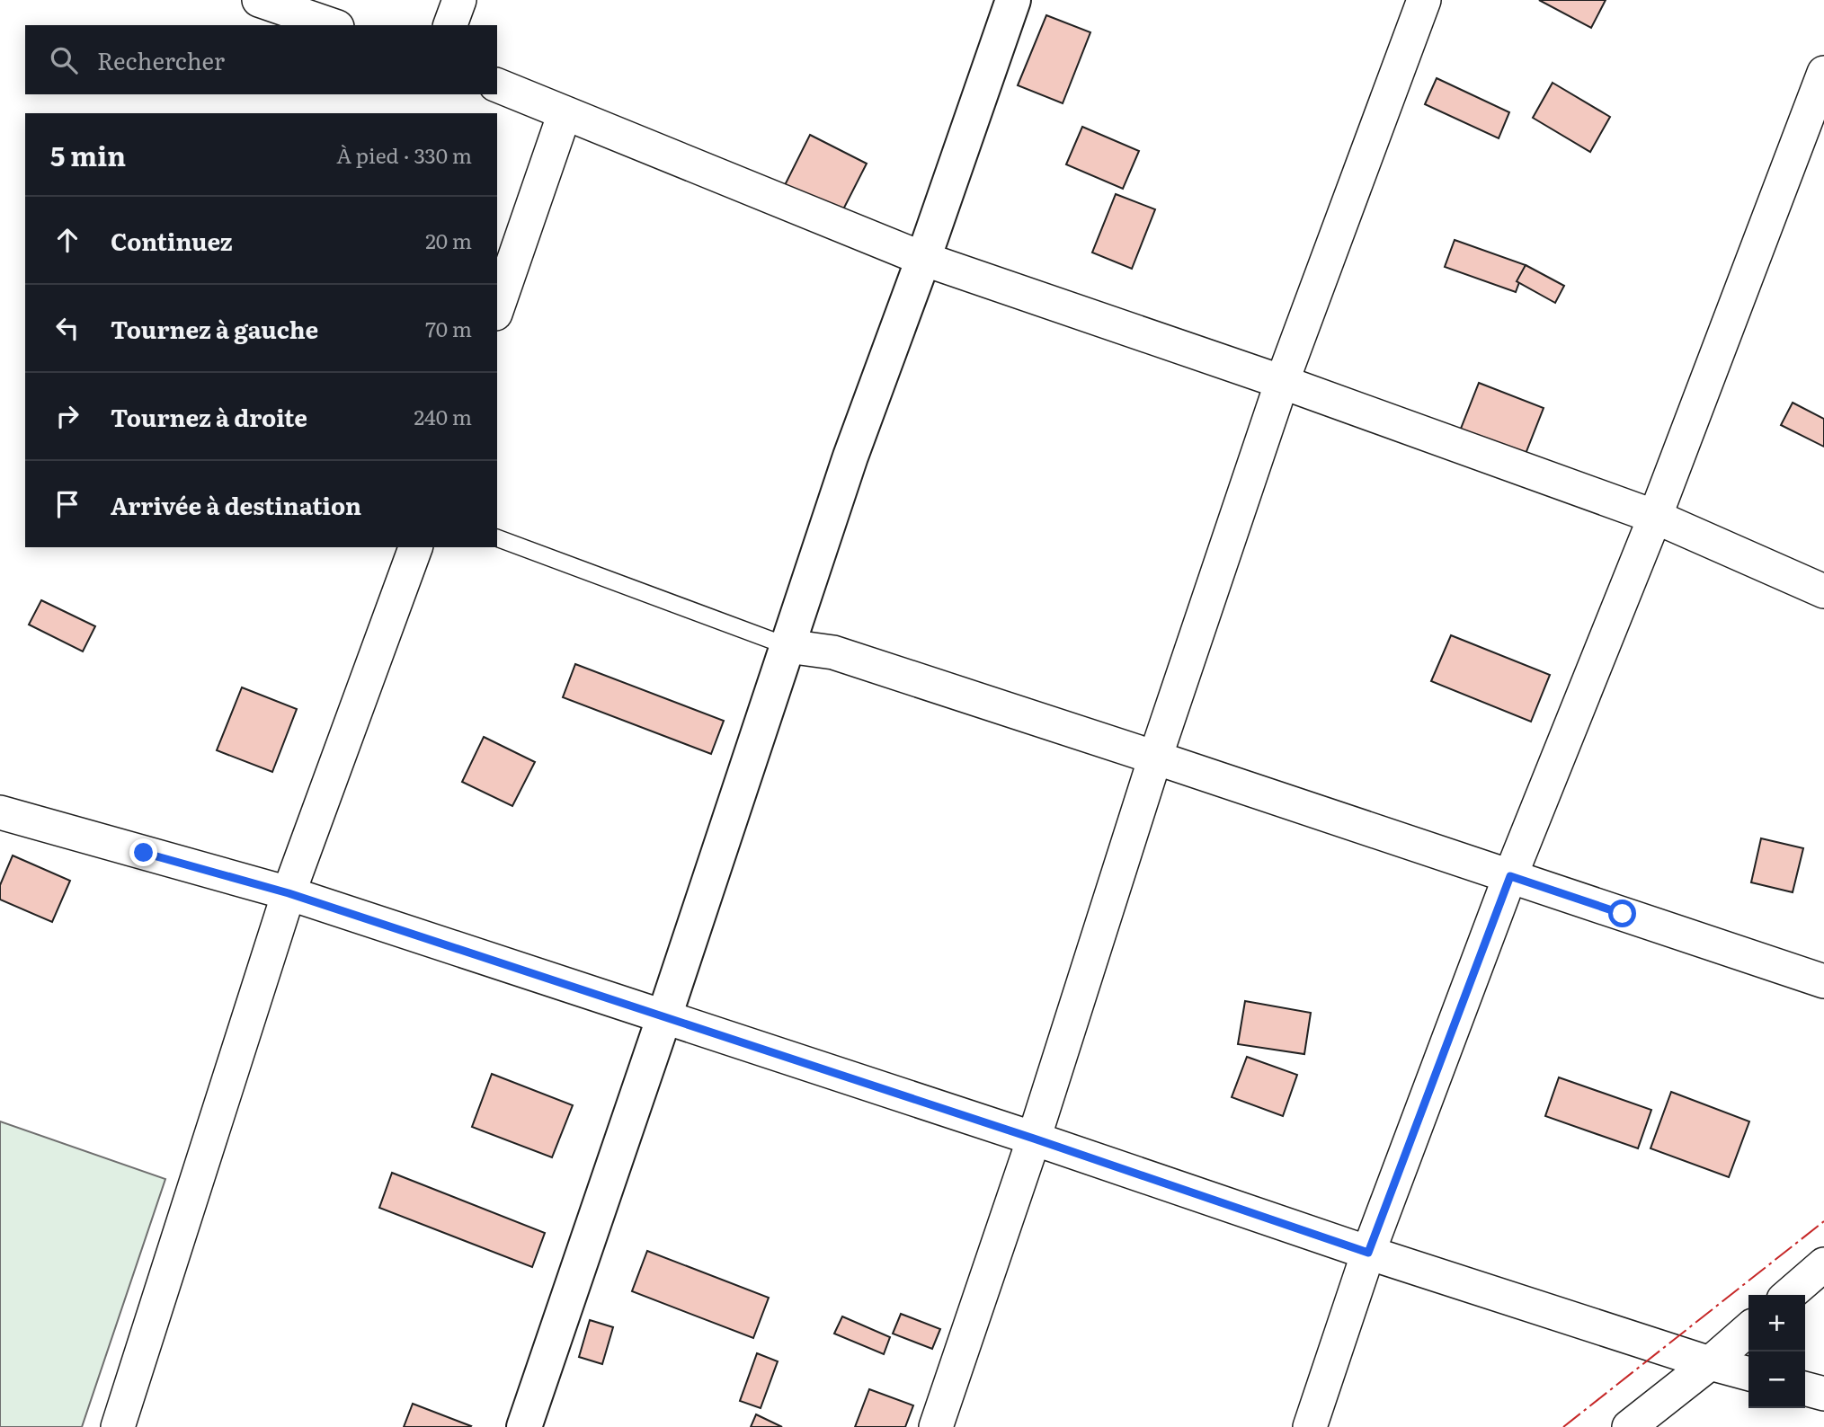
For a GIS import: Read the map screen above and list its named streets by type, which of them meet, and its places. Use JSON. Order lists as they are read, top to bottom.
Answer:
{
  "page": {
    "search": "Rechercher",
    "heading": ["5 min", "À pied · 330 m"],
    "list": [
      ["Continuez", "20 m"],
      ["Tournez à gauche", "70 m"],
      ["Tournez à droite", "240 m"],
      "Arrivée à destination"
    ],
    "map_buttons": ["+", "−"]
  }
}
